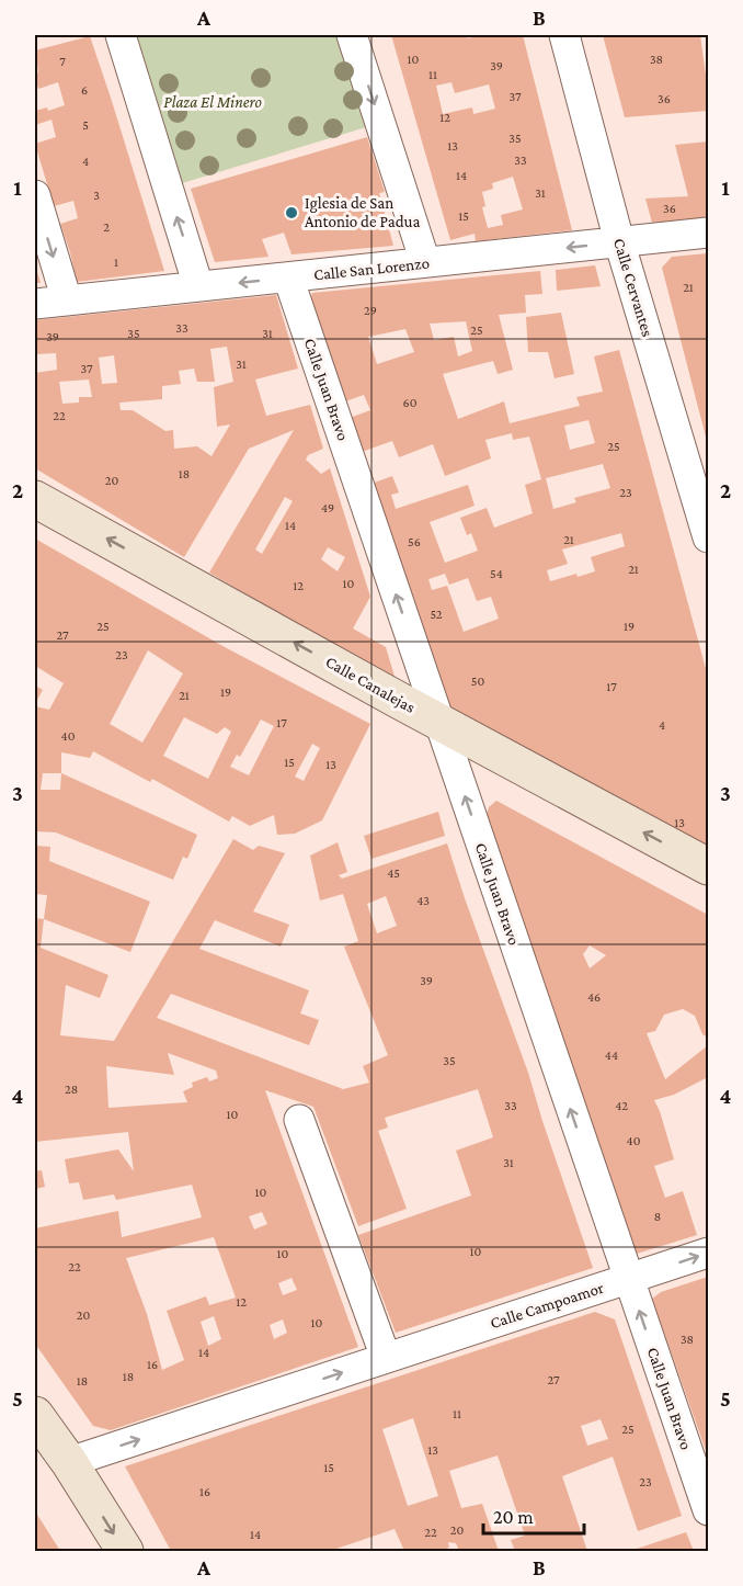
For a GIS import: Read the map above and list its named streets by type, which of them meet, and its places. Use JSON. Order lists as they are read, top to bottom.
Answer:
{
  "streets": {
    "main road": ["Calle Canalejas"],
    "street": [
      "Calle San Lorenzo",
      "Calle Cervantes",
      "Calle Juan Bravo",
      "Calle Campoamor"
    ]
  },
  "crossings": [
    ["Calle San Lorenzo", "Calle Cervantes"],
    ["Calle San Lorenzo", "Calle Juan Bravo"],
    ["Calle Juan Bravo", "Calle Canalejas"],
    ["Calle Juan Bravo", "Calle Campoamor"]
  ],
  "one_way": [
    "Calle San Lorenzo",
    "Calle Juan Bravo",
    "Calle Canalejas",
    "Calle Campoamor"
  ],
  "parks": ["Plaza El Minero"],
  "places": ["Iglesia de San Antonio de Padua"],
  "house_numbers": [
    "10",
    "38",
    "7",
    "39",
    "11",
    "6",
    "37",
    "36",
    "12",
    "5",
    "35",
    "13",
    "33",
    "4",
    "14",
    "31",
    "3",
    "36",
    "15",
    "2",
    "1",
    "21",
    "29",
    "33",
    "25",
    "35",
    "31",
    "39",
    "31",
    "37",
    "60",
    "22",
    "25",
    "18",
    "20",
    "23",
    "49",
    "14",
    "21",
    "56",
    "21",
    "54",
    "10",
    "12",
    "52",
    "25",
    "19",
    "27",
    "23",
    "50",
    "17",
    "19",
    "21",
    "17",
    "4",
    "40",
    "15",
    "13",
    "13",
    "45",
    "43",
    "39",
    "46",
    "44",
    "35",
    "28",
    "33",
    "42",
    "10",
    "40",
    "31",
    "10",
    "8",
    "10",
    "10",
    "22",
    "12",
    "20",
    "10",
    "38",
    "14",
    "16",
    "18",
    "27",
    "18",
    "11",
    "25",
    "13",
    "15",
    "23",
    "16",
    "20",
    "22",
    "14"
  ],
  "scale_bar": "20 m",
  "grid": {
    "columns": ["A", "B"],
    "rows": [
      "1",
      "2",
      "3",
      "4",
      "5"
    ]
  }
}
